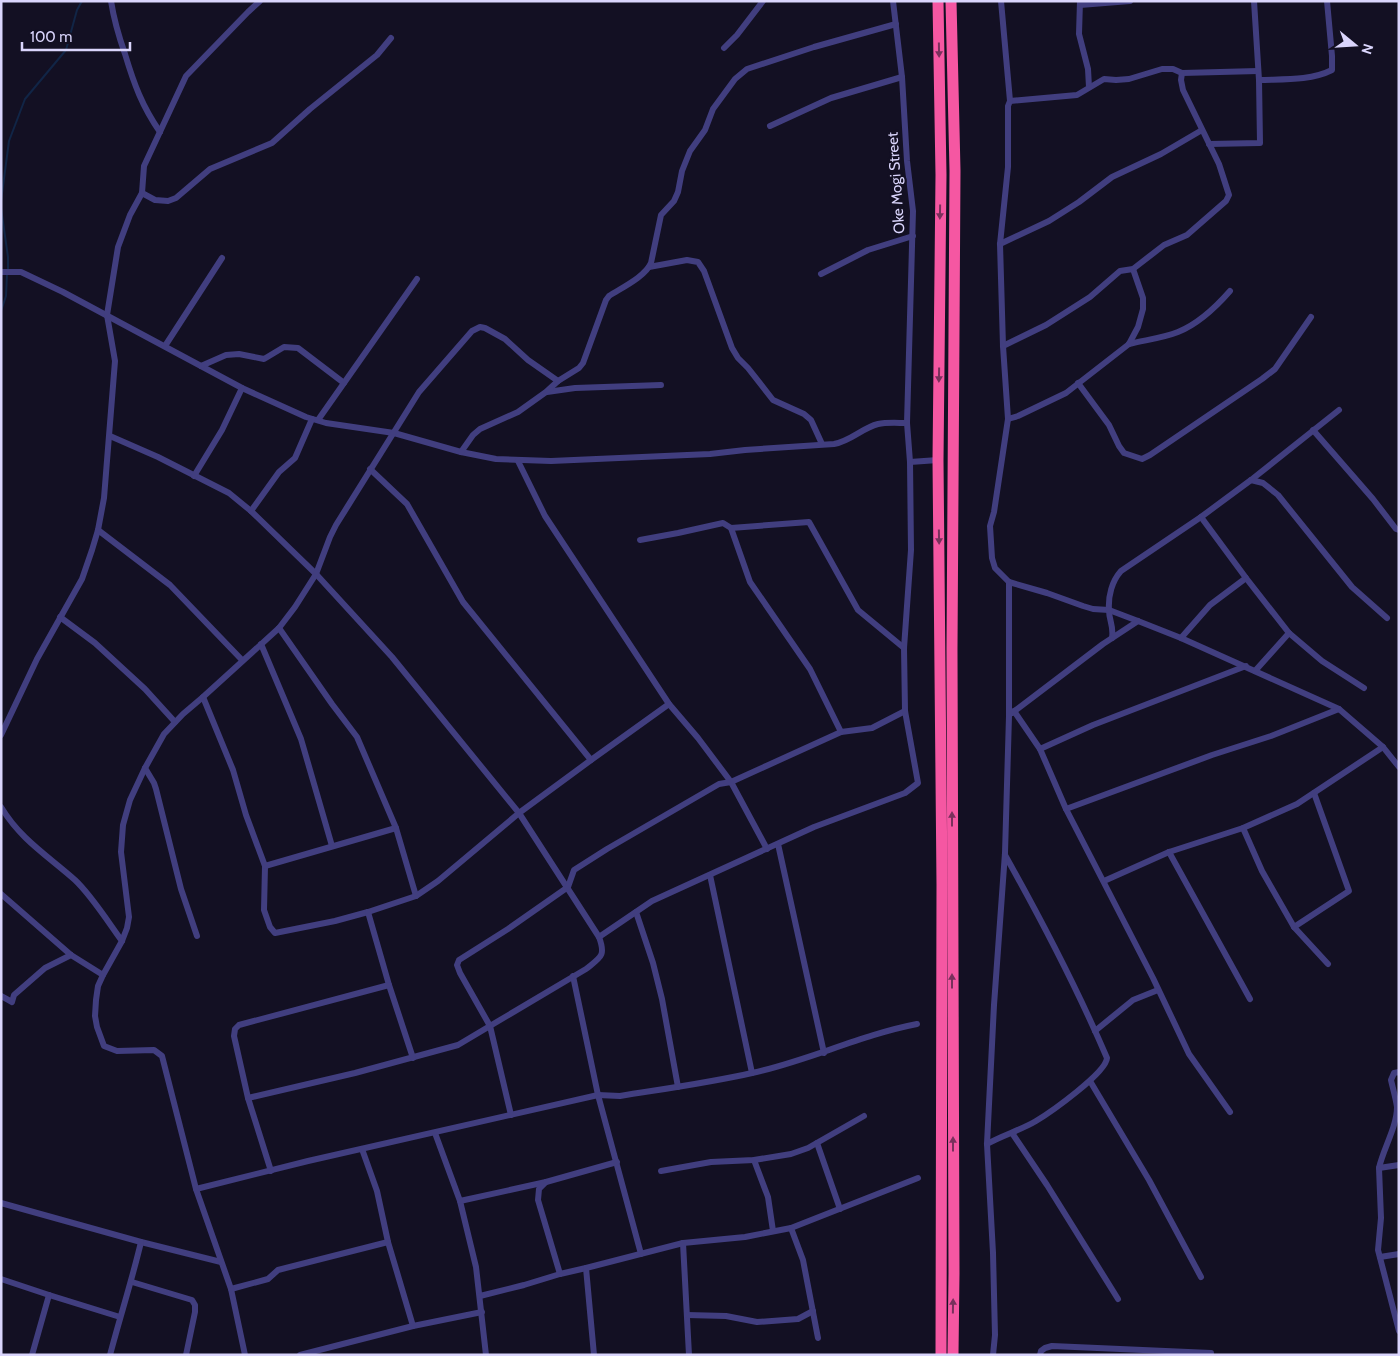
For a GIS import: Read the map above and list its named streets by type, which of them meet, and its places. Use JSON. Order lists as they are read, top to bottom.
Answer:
{
  "streets": {
    "street": ["Oke Mogi Street"]
  },
  "scale_bar": "100 m",
  "north": "right"
}
